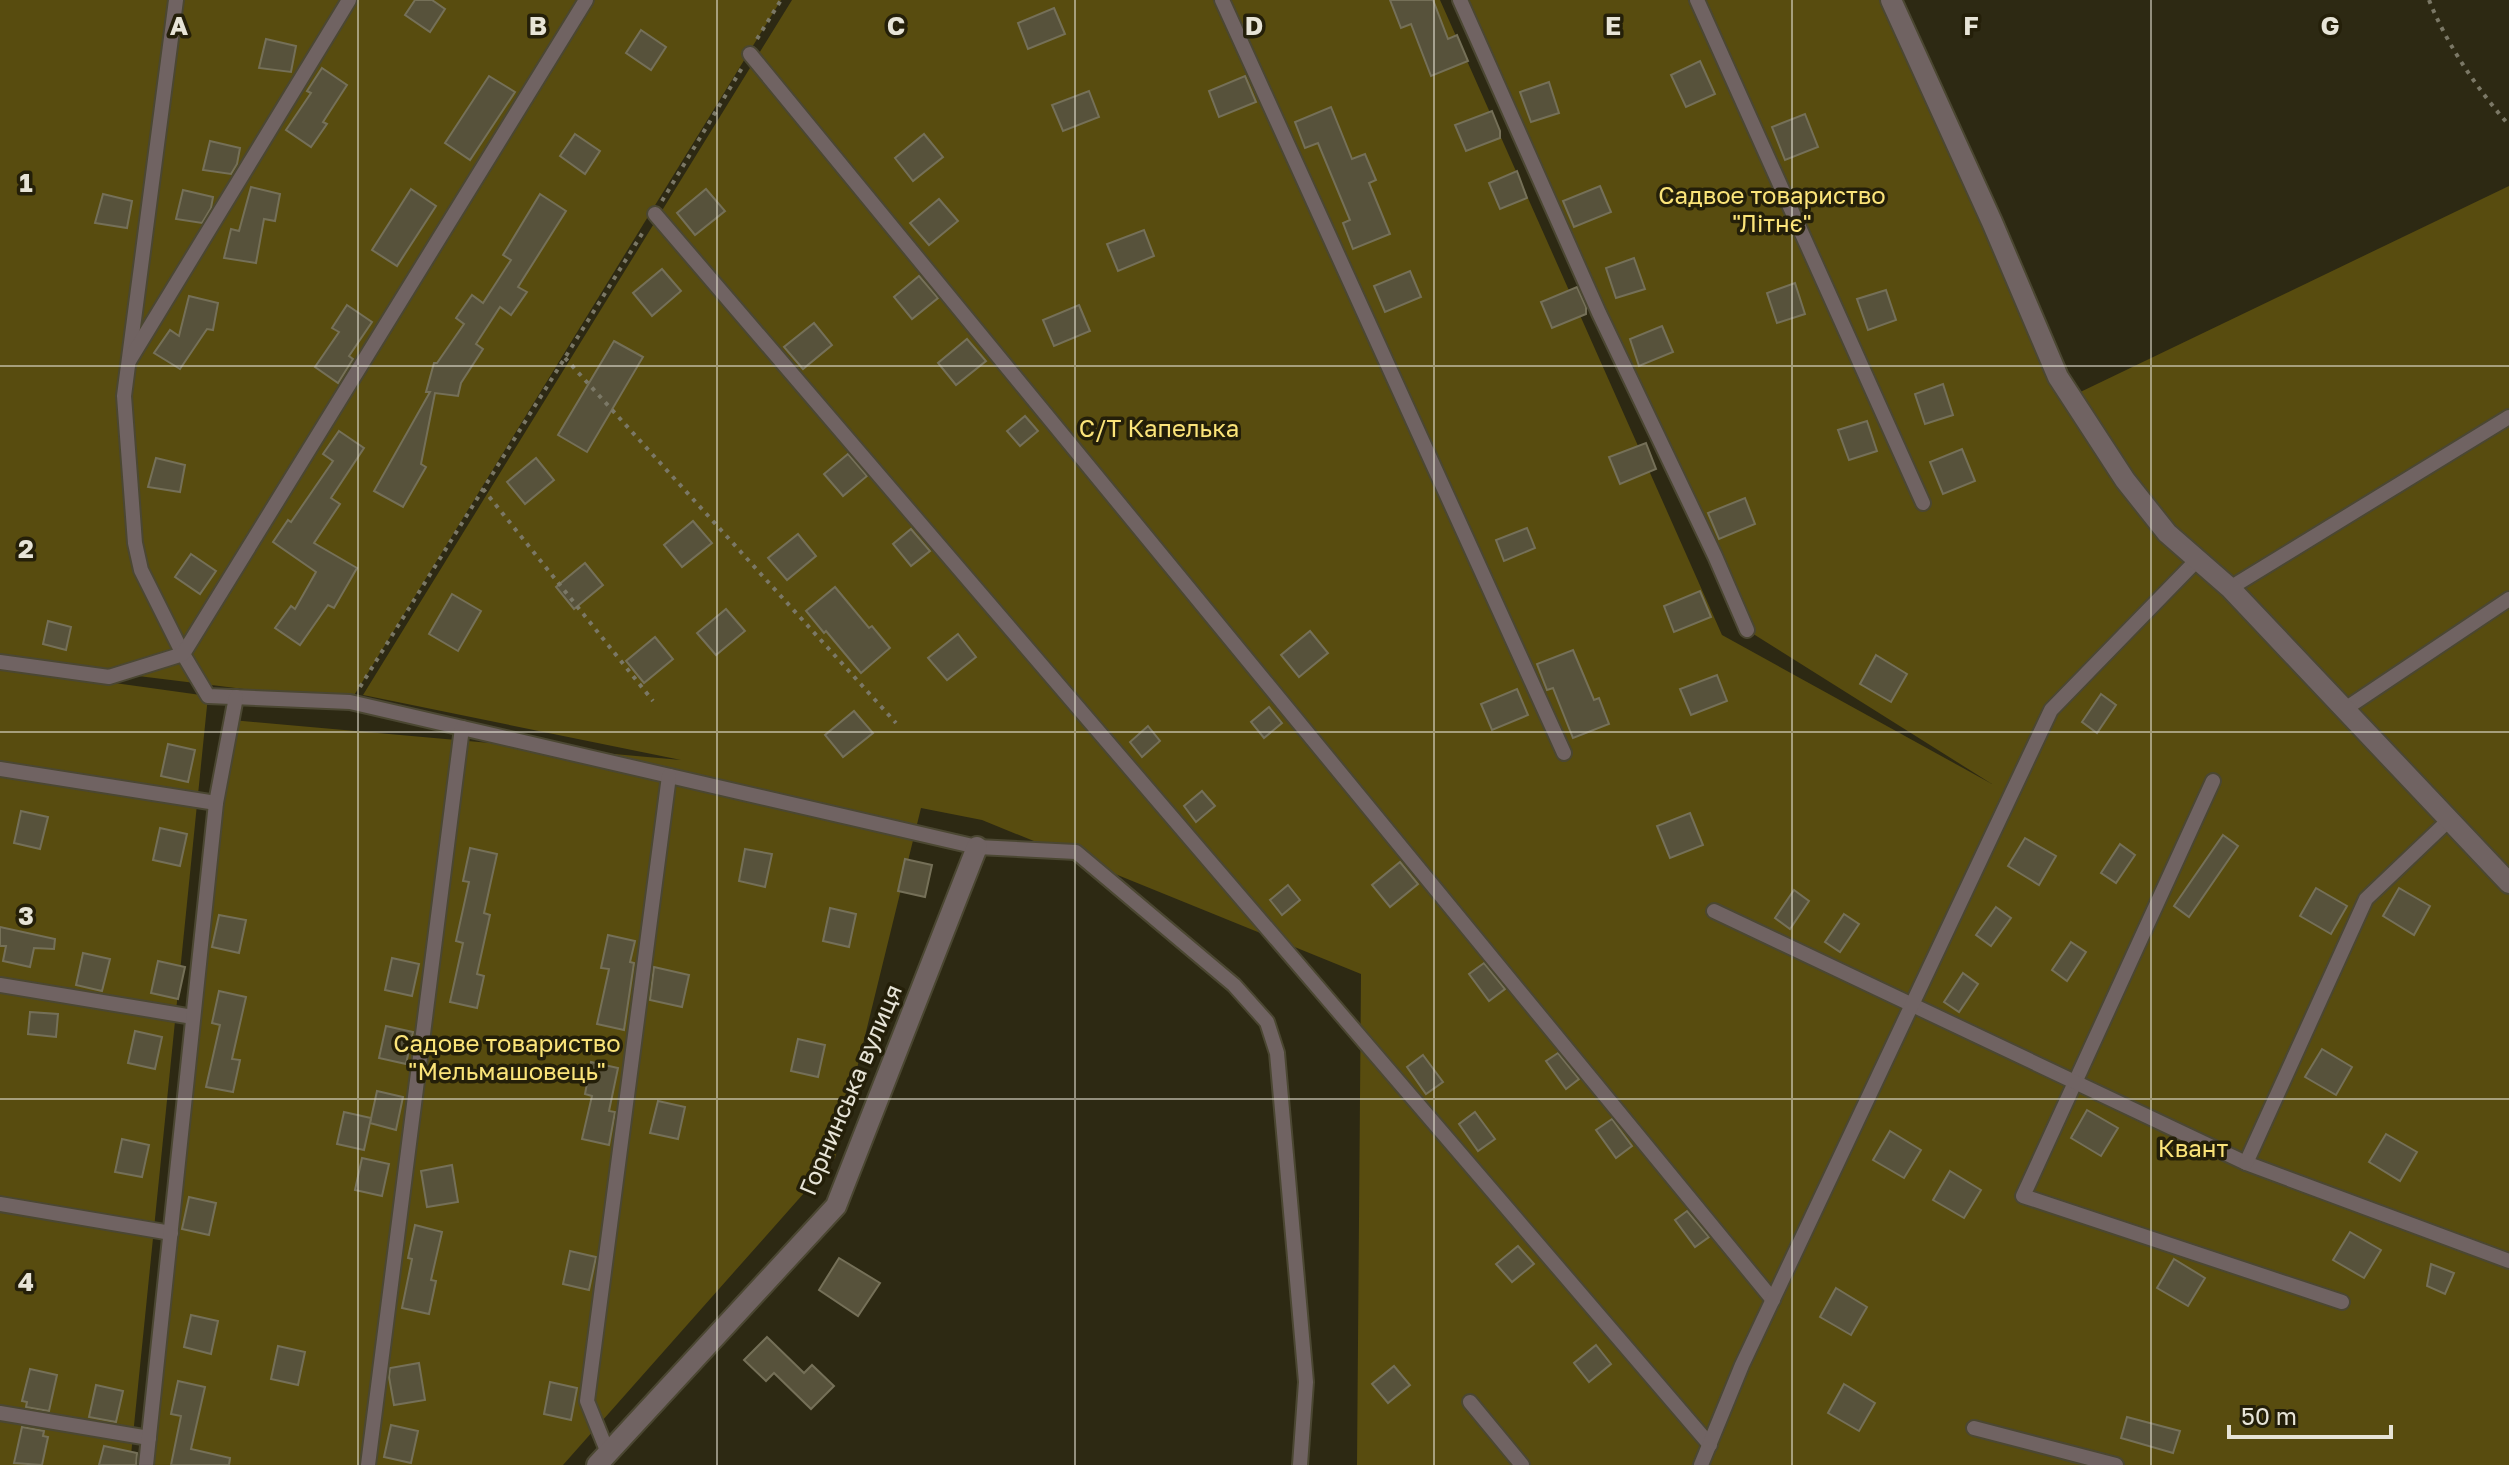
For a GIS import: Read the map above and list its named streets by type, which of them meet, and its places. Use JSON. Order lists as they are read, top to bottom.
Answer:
{
  "streets": {
    "street": ["Горнинська вулиця"]
  },
  "parks": [
    "Садвое товариство \"Літнє\"",
    "С/Т Капелька",
    "Садове товариство \"Мельмашовець\"",
    "Квант"
  ],
  "scale_bar": "50 m",
  "grid": {
    "columns": [
      "A",
      "B",
      "C",
      "D",
      "E",
      "F",
      "G"
    ],
    "rows": [
      "1",
      "2",
      "3",
      "4"
    ]
  }
}
